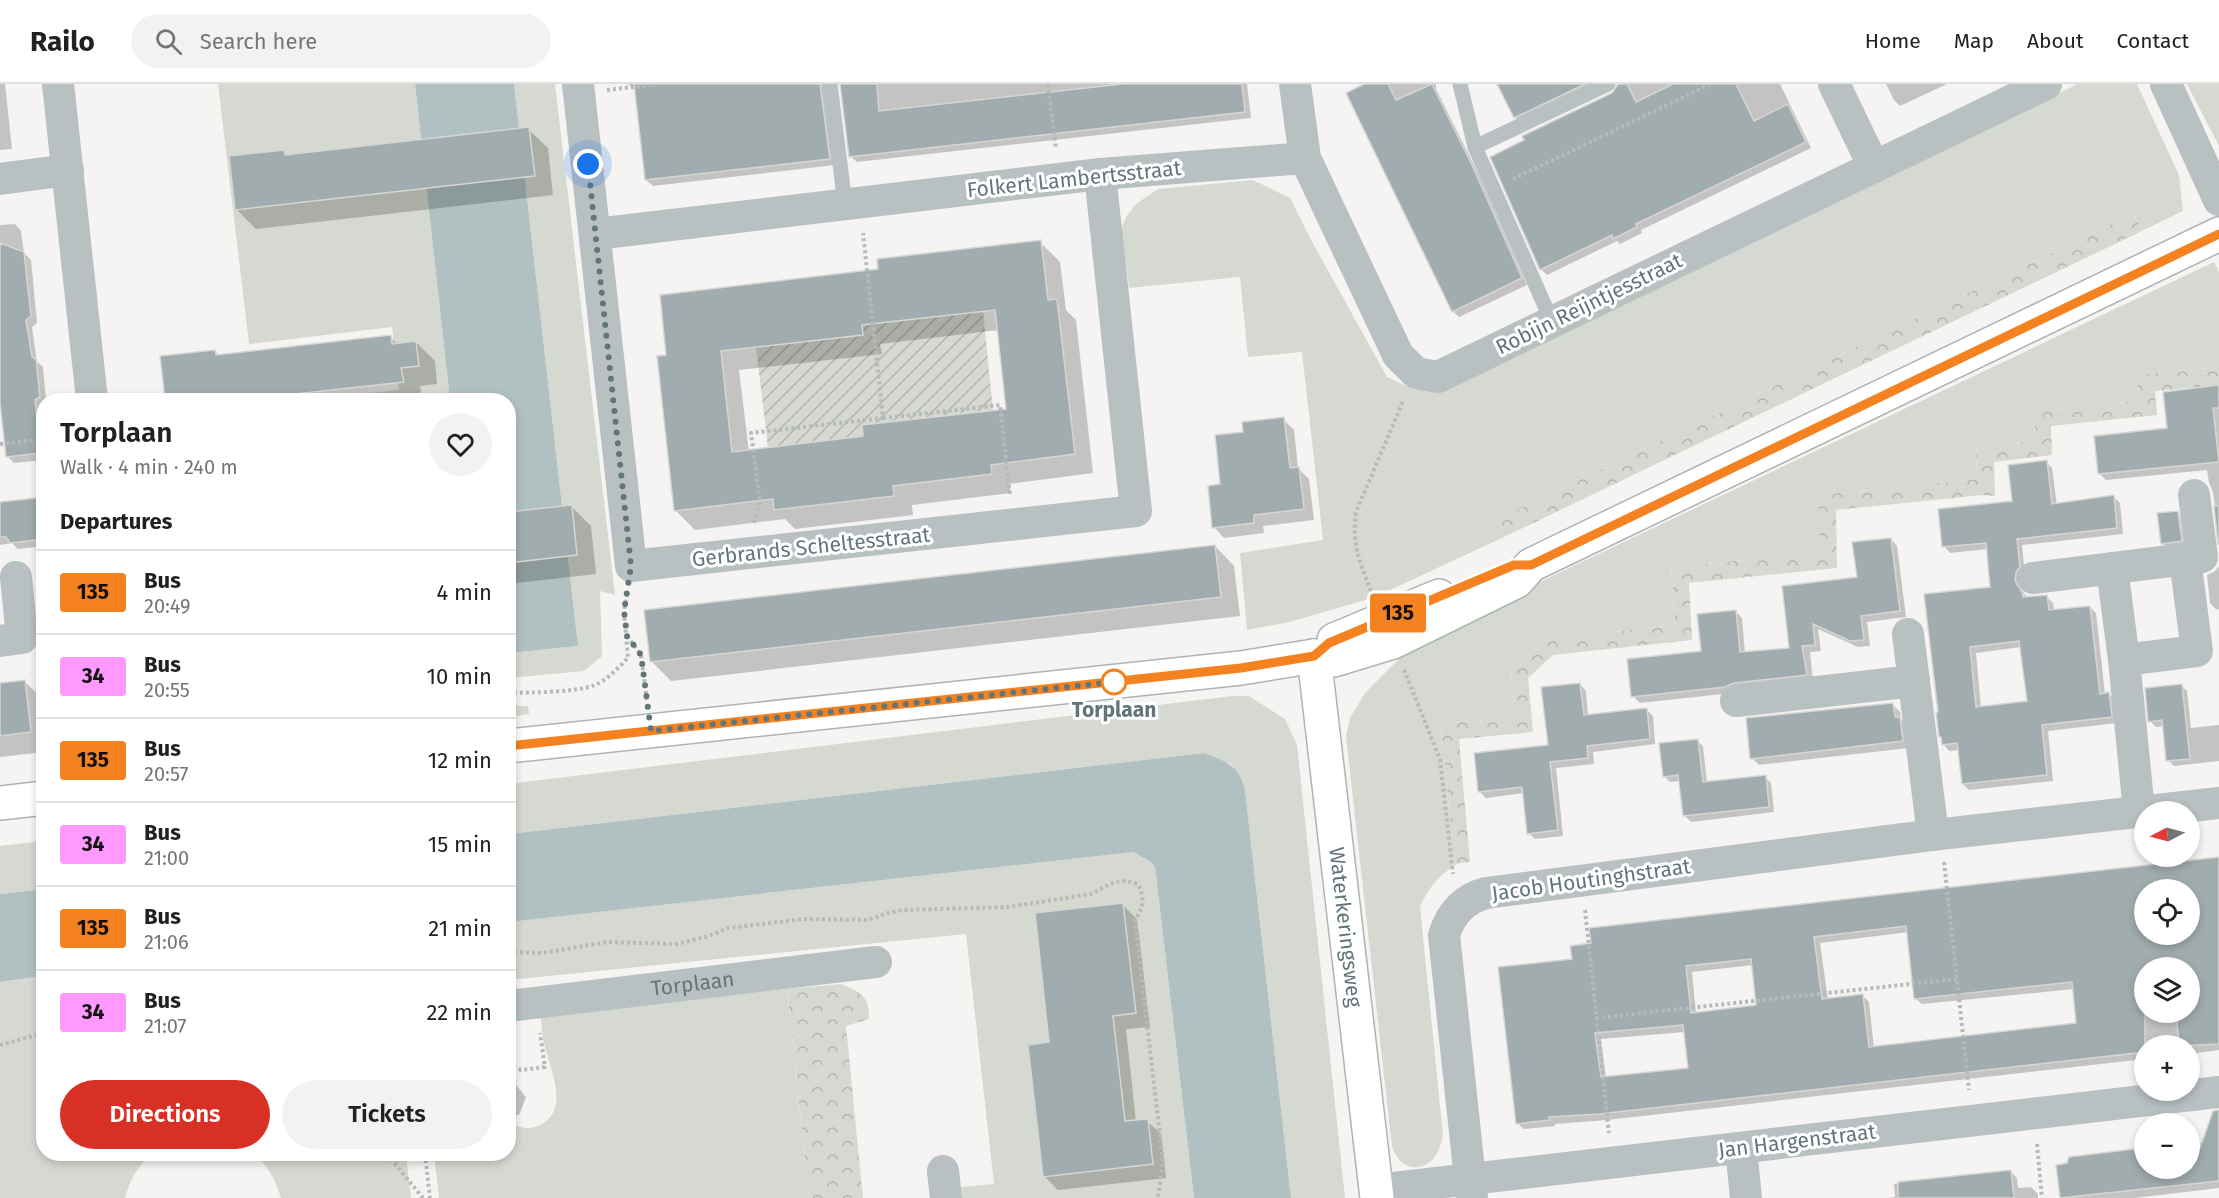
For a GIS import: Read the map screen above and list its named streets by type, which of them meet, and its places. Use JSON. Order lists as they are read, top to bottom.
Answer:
{
  "streets": {
    "street": [
      "Folkert Lambertsstraat",
      "Robijn Reijntjesstraat",
      "Gerbrands Scheltesstraat",
      "Jacob Houtinghstraat",
      "Waterkeringsweg",
      "Torplaan",
      "Jan Hargenstraat"
    ]
  },
  "crossings": [
    ["Folkert Lambertsstraat", "Robijn Reijntjesstraat"],
    ["Folkert Lambertsstraat", "Gerbrands Scheltesstraat"],
    ["Jacob Houtinghstraat", "Jan Hargenstraat"],
    ["Waterkeringsweg", "Jan Hargenstraat"]
  ],
  "places": ["Torplaan"],
  "lines": ["bus line 135"],
  "north": "left",
  "page": {
    "header": "Railo",
    "search": "Search here",
    "nav": [
      "Home",
      "Map",
      "About",
      "Contact"
    ],
    "on_map": "135",
    "heading": [
      ["Torplaan", "Walk · 4 min · 240 m"],
      "Departures"
    ],
    "list": [
      {
        "mark": "135",
        "name": "Bus",
        "note": "20:49",
        "value": "4 min"
      },
      {
        "mark": "34",
        "name": "Bus",
        "note": "20:55",
        "value": "10 min"
      },
      {
        "mark": "135",
        "name": "Bus",
        "note": "20:57",
        "value": "12 min"
      },
      {
        "mark": "34",
        "name": "Bus",
        "note": "21:00",
        "value": "15 min"
      },
      {
        "mark": "135",
        "name": "Bus",
        "note": "21:06",
        "value": "21 min"
      },
      {
        "mark": "34",
        "name": "Bus",
        "note": "21:07",
        "value": "22 min"
      }
    ],
    "map_buttons": ["+", "−"],
    "buttons": ["Directions", "Tickets"]
  }
}
